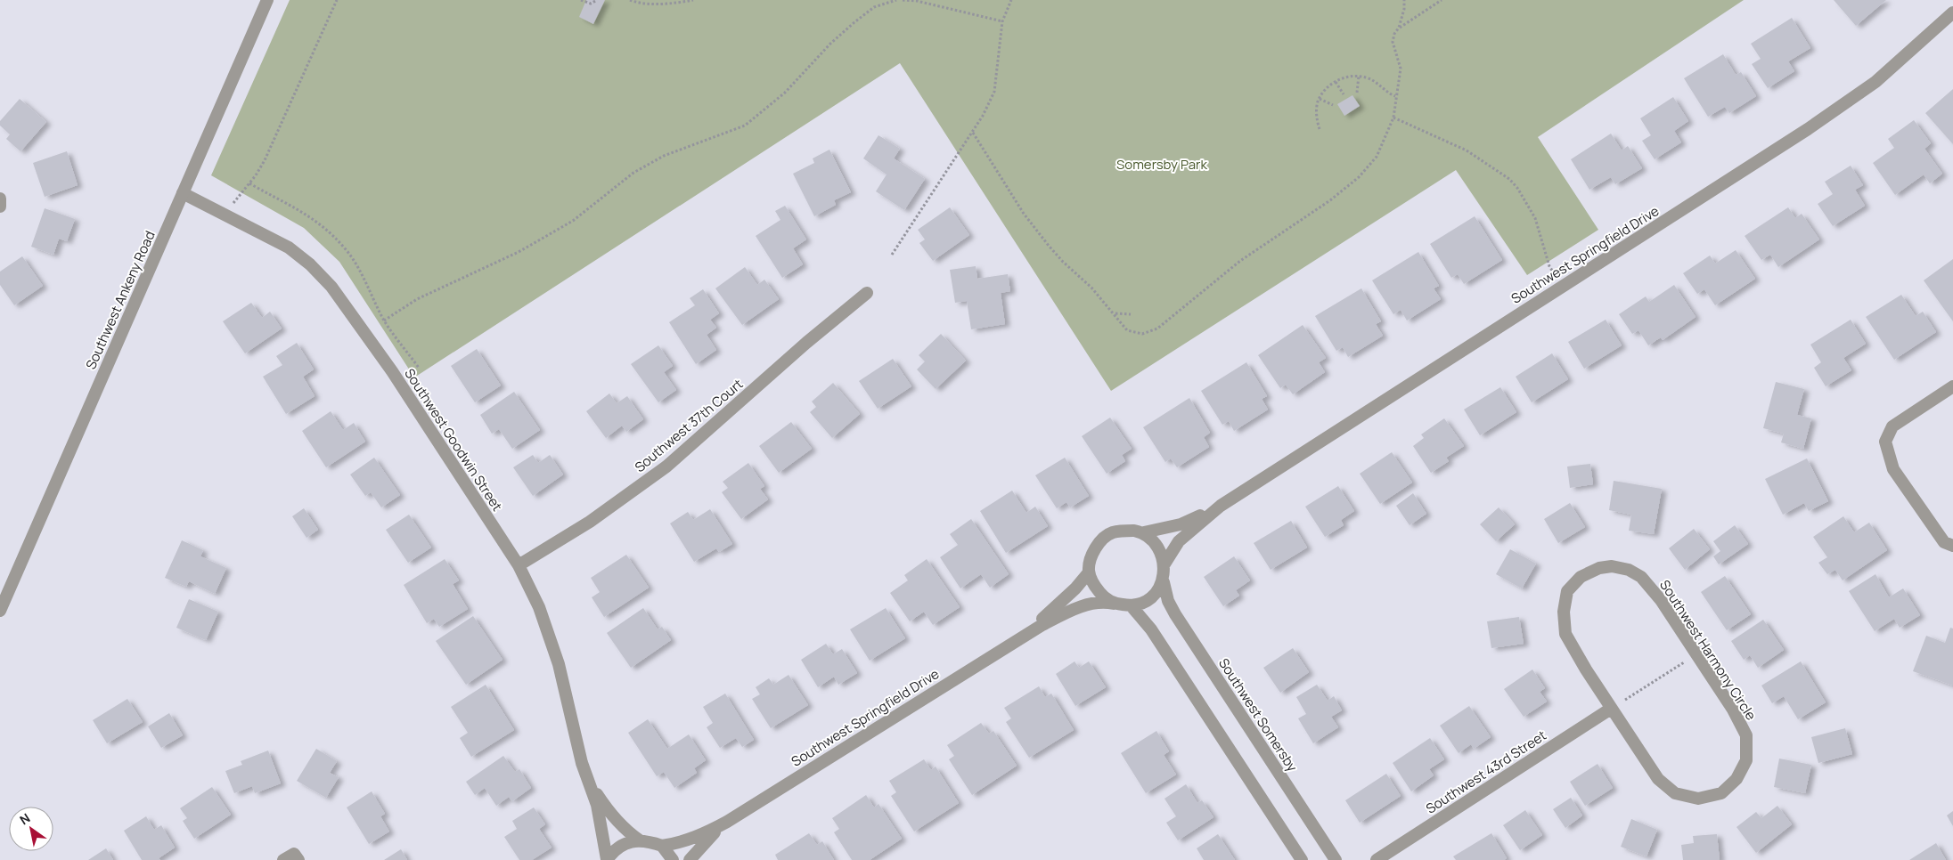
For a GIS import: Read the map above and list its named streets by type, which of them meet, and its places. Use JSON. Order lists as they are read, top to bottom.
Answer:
{
  "streets": {
    "street": [
      "Southwest Springfield Drive",
      "Southwest Ankeny Road",
      "Southwest 37th Court",
      "Southwest Goodwin Street",
      "Southwest Harmony Circle",
      "Southwest Somersby",
      "Southwest 43rd Street"
    ]
  },
  "crossings": [
    ["Southwest Springfield Drive", "Southwest Somersby"],
    ["Southwest Ankeny Road", "Southwest Goodwin Street"],
    ["Southwest 37th Court", "Southwest Goodwin Street"],
    ["Southwest Harmony Circle", "Southwest 43rd Street"]
  ],
  "parks": ["Somersby Park"],
  "north": "top left"
}
